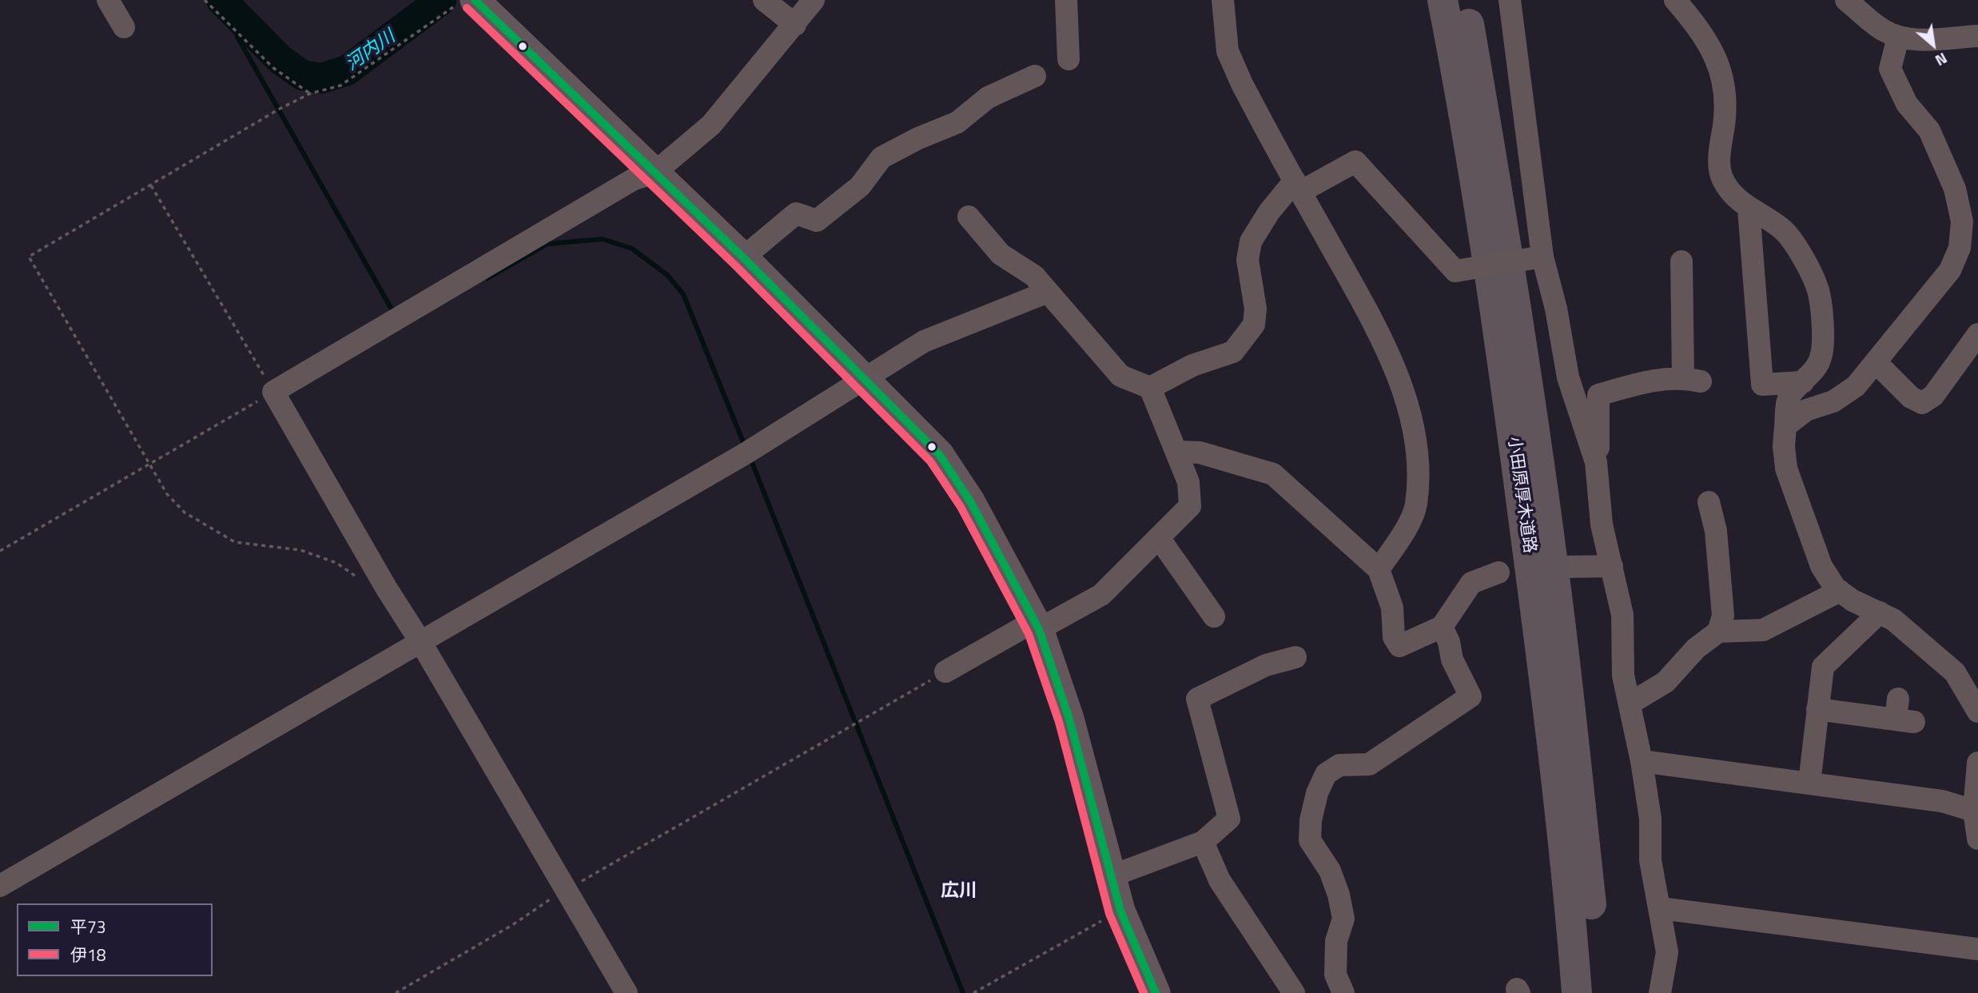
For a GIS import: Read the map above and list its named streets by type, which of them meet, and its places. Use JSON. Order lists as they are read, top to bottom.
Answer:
{
  "streets": {
    "highway": ["小田原厚木道路"]
  },
  "districts": ["広川"],
  "water": ["河内川"],
  "lines": ["transit line 平73", "transit line 伊18"],
  "legend": ["平73", "伊18"],
  "north": "bottom right"
}
